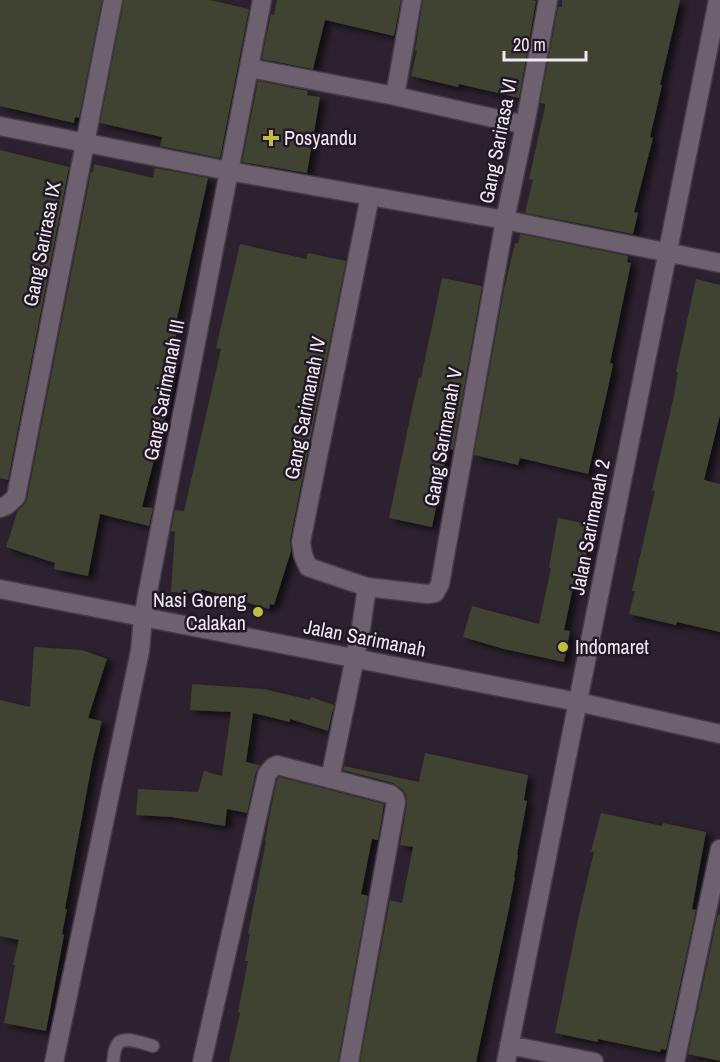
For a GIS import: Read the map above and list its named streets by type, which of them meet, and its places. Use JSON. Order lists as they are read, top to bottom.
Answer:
{
  "streets": {
    "street": [
      "Gang Sarirasa VI",
      "Gang Sarirasa IX",
      "Gang Sarimanah III",
      "Gang Sarimanah IV",
      "Gang Sarimanah V",
      "Jalan Sarimanah 2",
      "Jalan Sarimanah"
    ]
  },
  "crossings": [
    ["Gang Sarirasa VI", "Gang Sarimanah V"],
    ["Gang Sarimanah III", "Jalan Sarimanah"],
    ["Gang Sarimanah IV", "Gang Sarimanah V"],
    ["Jalan Sarimanah 2", "Jalan Sarimanah"]
  ],
  "places": {
    "health": ["Posyandu"],
    "other": ["Nasi Goreng Calakan", "Indomaret"]
  },
  "scale_bar": "20 m"
}
